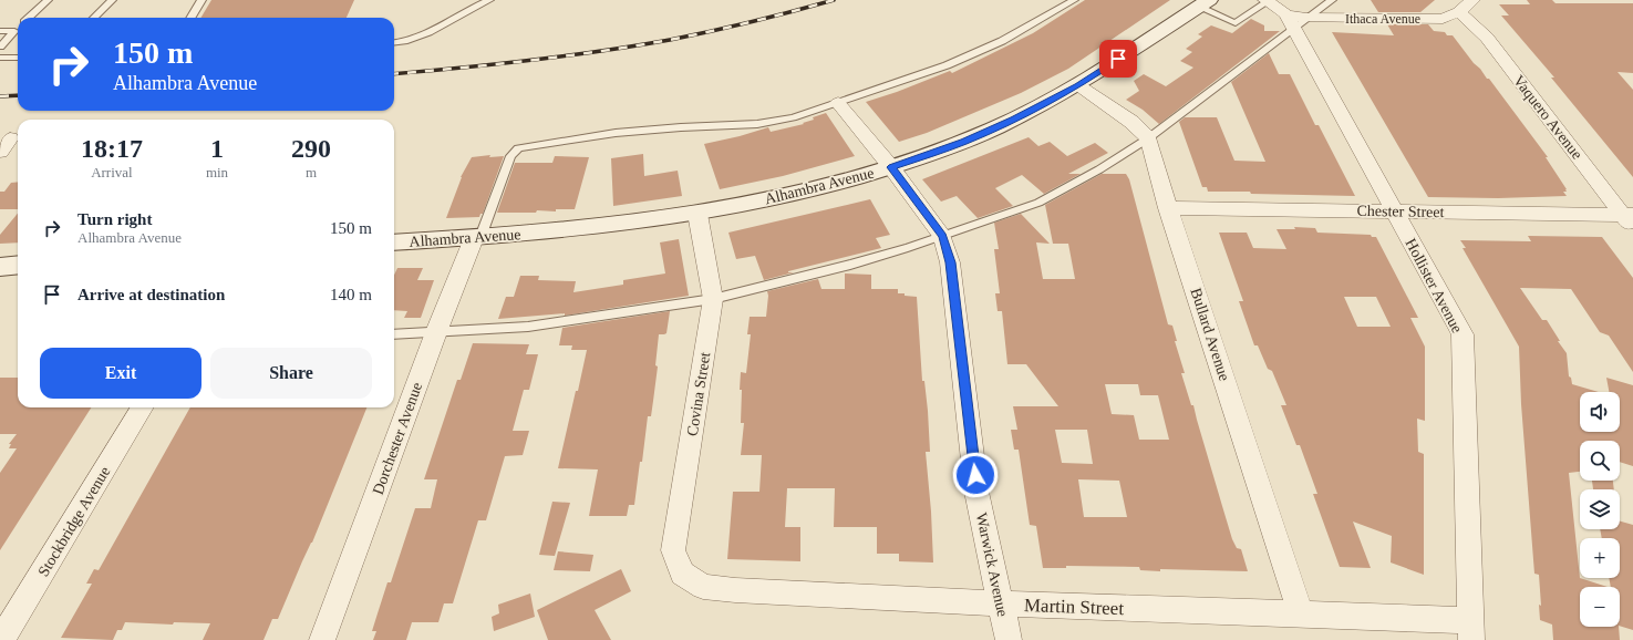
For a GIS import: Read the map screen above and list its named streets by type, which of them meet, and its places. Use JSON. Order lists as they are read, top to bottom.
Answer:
{
  "streets": {
    "main road": ["Alhambra Avenue"],
    "street": [
      "Ithaca Avenue",
      "Vaquero Avenue",
      "Chester Street",
      "Hollister Avenue",
      "Bullard Avenue",
      "Covina Street",
      "Dorchester Avenue",
      "Stockbridge Avenue",
      "Warwick Avenue",
      "Martin Street"
    ]
  },
  "crossings": [
    ["Ithaca Avenue", "Vaquero Avenue"],
    ["Ithaca Avenue", "Hollister Avenue"],
    ["Vaquero Avenue", "Chester Street"],
    ["Alhambra Avenue", "Bullard Avenue"],
    ["Alhambra Avenue", "Covina Street"],
    ["Alhambra Avenue", "Dorchester Avenue"],
    ["Alhambra Avenue", "Warwick Avenue"],
    ["Chester Street", "Hollister Avenue"],
    ["Chester Street", "Bullard Avenue"],
    ["Hollister Avenue", "Martin Street"],
    ["Bullard Avenue", "Martin Street"],
    ["Covina Street", "Martin Street"],
    ["Warwick Avenue", "Martin Street"]
  ],
  "page": {
    "turn": ["150 m", "Alhambra Avenue"],
    "eta": [
      "18:17",
      "Arrival",
      "1",
      "min",
      "290",
      "m"
    ],
    "list": [
      {
        "name": "Turn right",
        "note": "Alhambra Avenue",
        "value": "150 m"
      },
      {
        "name": "Arrive at destination",
        "value": "140 m"
      }
    ],
    "buttons": ["Exit", "Share"],
    "map_buttons": ["+", "−"]
  }
}
